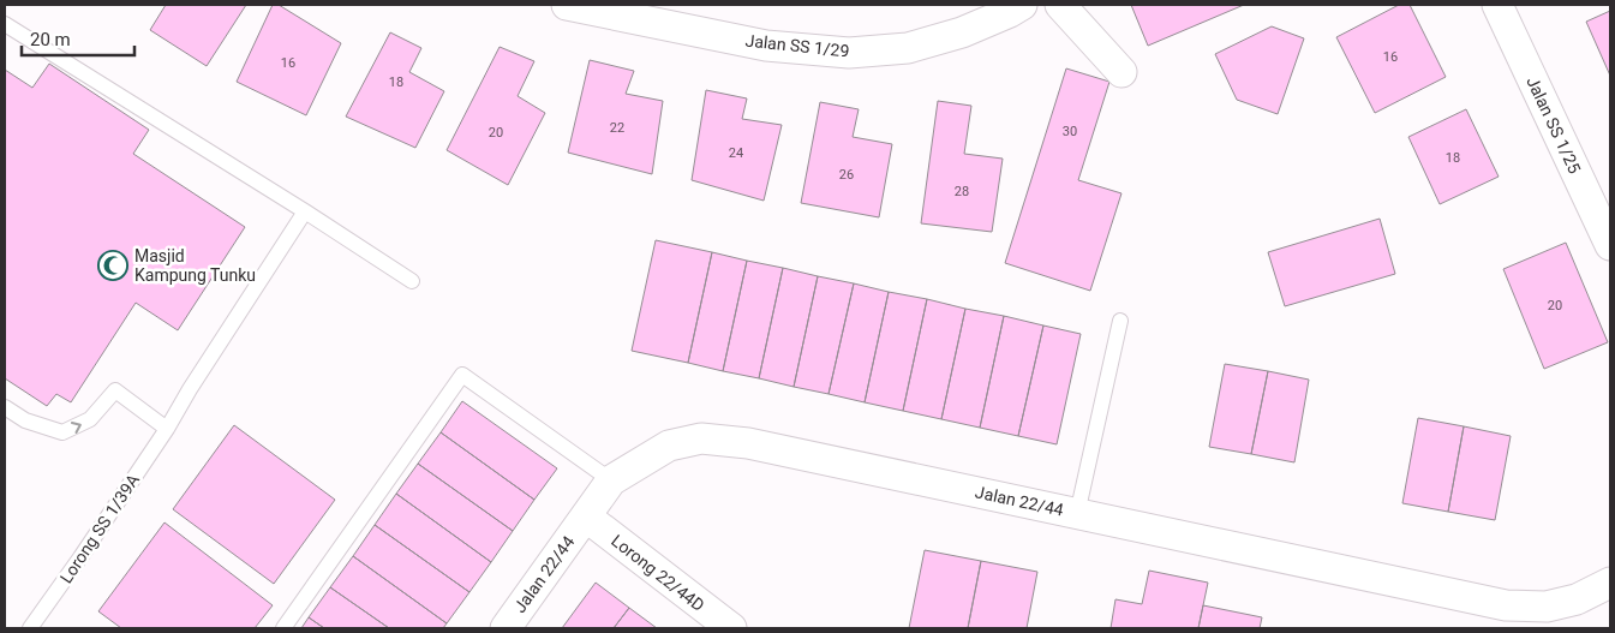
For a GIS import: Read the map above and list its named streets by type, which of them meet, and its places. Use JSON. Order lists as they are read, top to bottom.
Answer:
{
  "streets": {
    "street": [
      "Jalan SS 1/29",
      "Jalan SS 1/25",
      "Jalan 22/44",
      "Lorong 22/44D"
    ],
    "lane": ["Lorong SS 1/39A"]
  },
  "crossings": [
    ["Jalan 22/44", "Lorong 22/44D"]
  ],
  "places": {
    "mosque": ["Masjid Kampung Tunku"]
  },
  "house_numbers": [
    "16",
    "16",
    "18",
    "22",
    "30",
    "20",
    "24",
    "18",
    "26",
    "28",
    "20"
  ],
  "scale_bar": "20 m"
}
